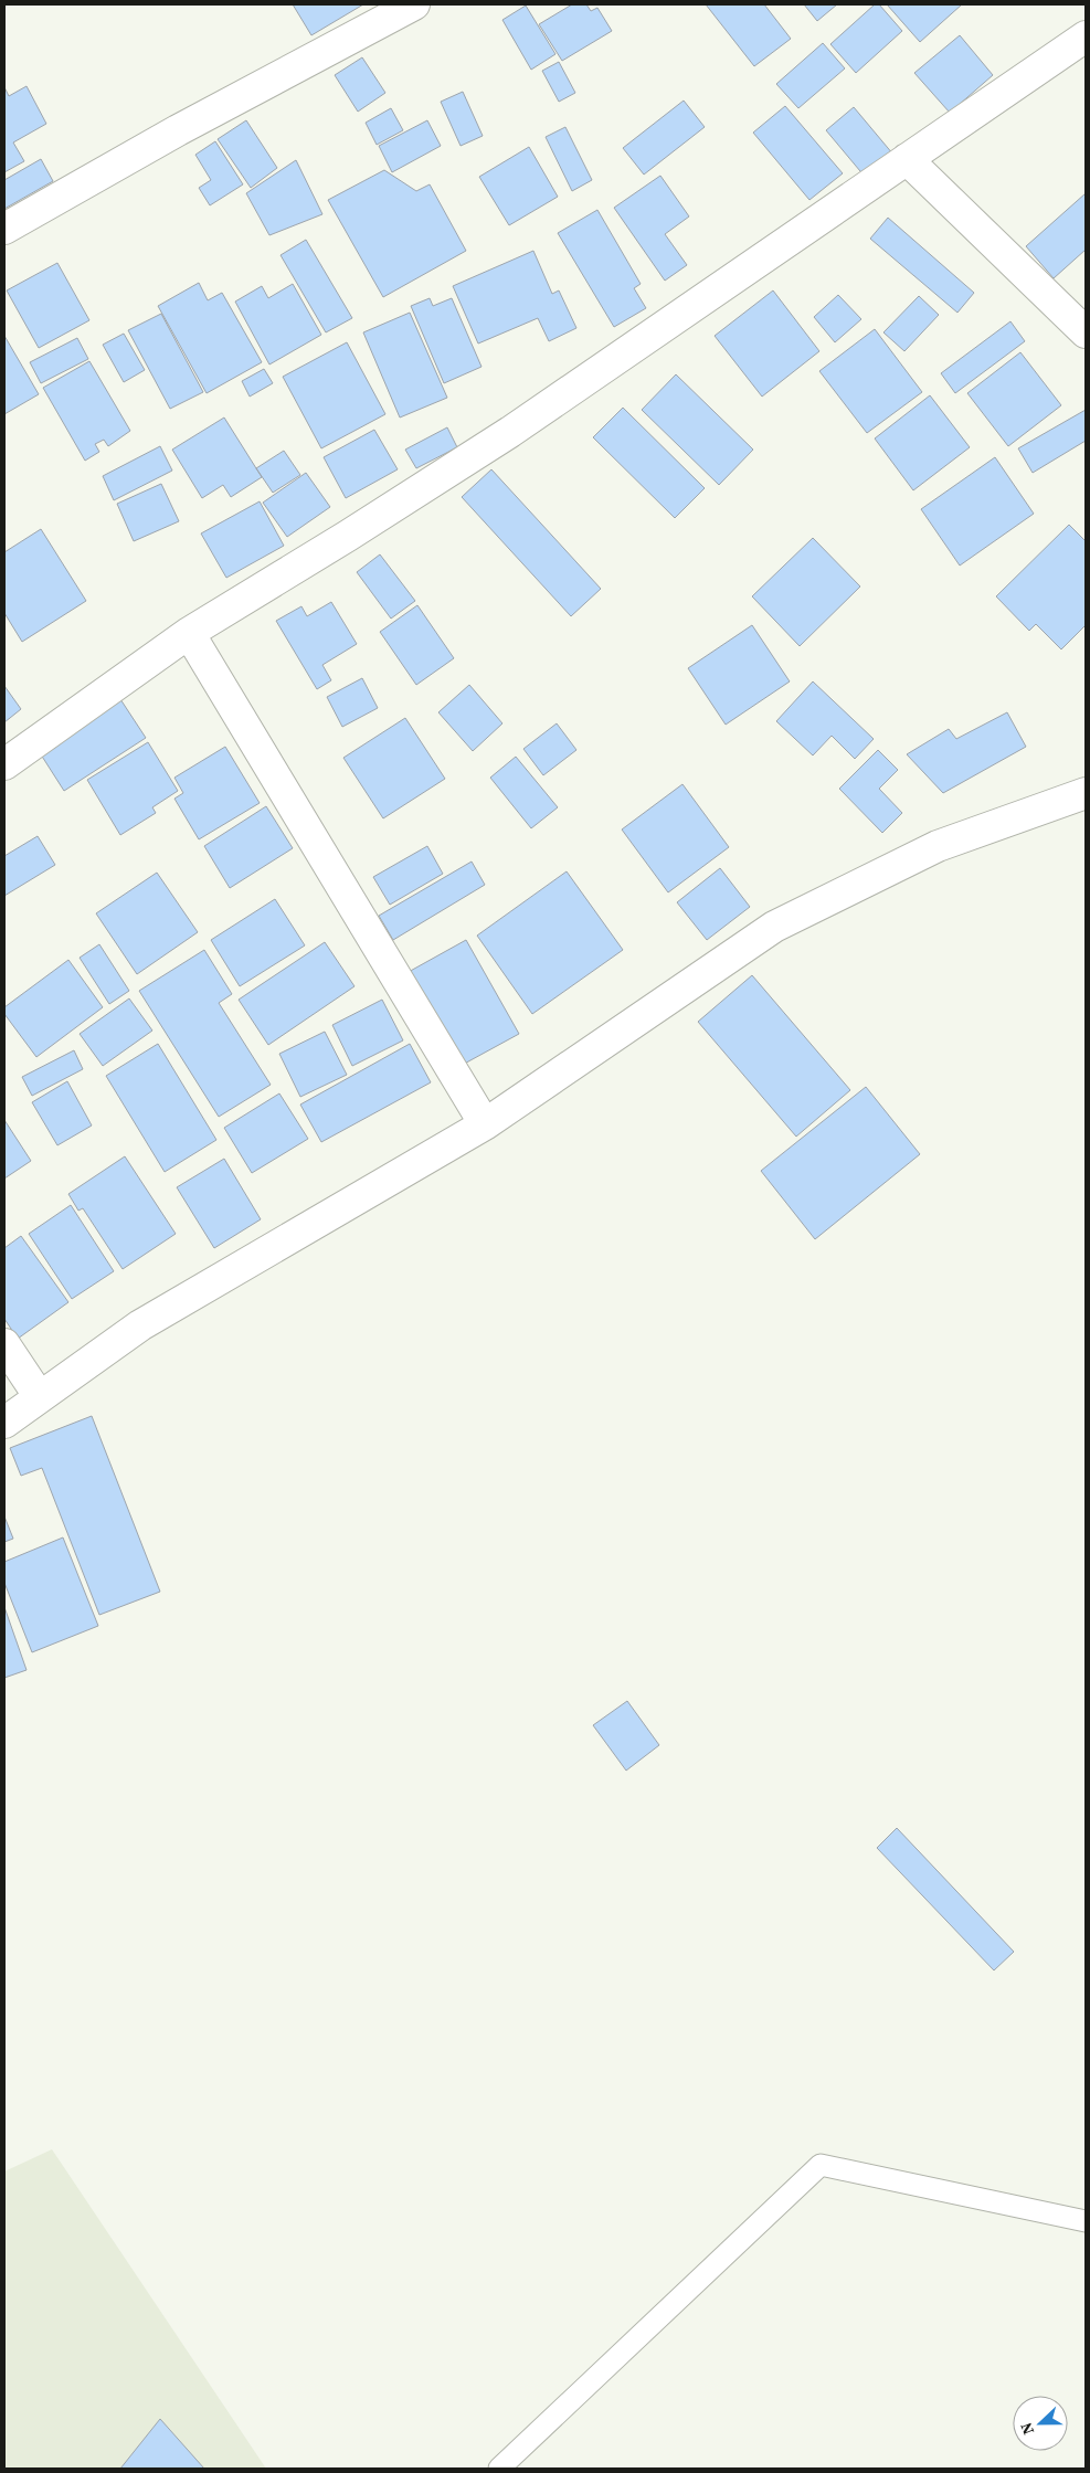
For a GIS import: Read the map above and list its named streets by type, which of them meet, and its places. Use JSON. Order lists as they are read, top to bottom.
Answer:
{
  "north": "left"
}
